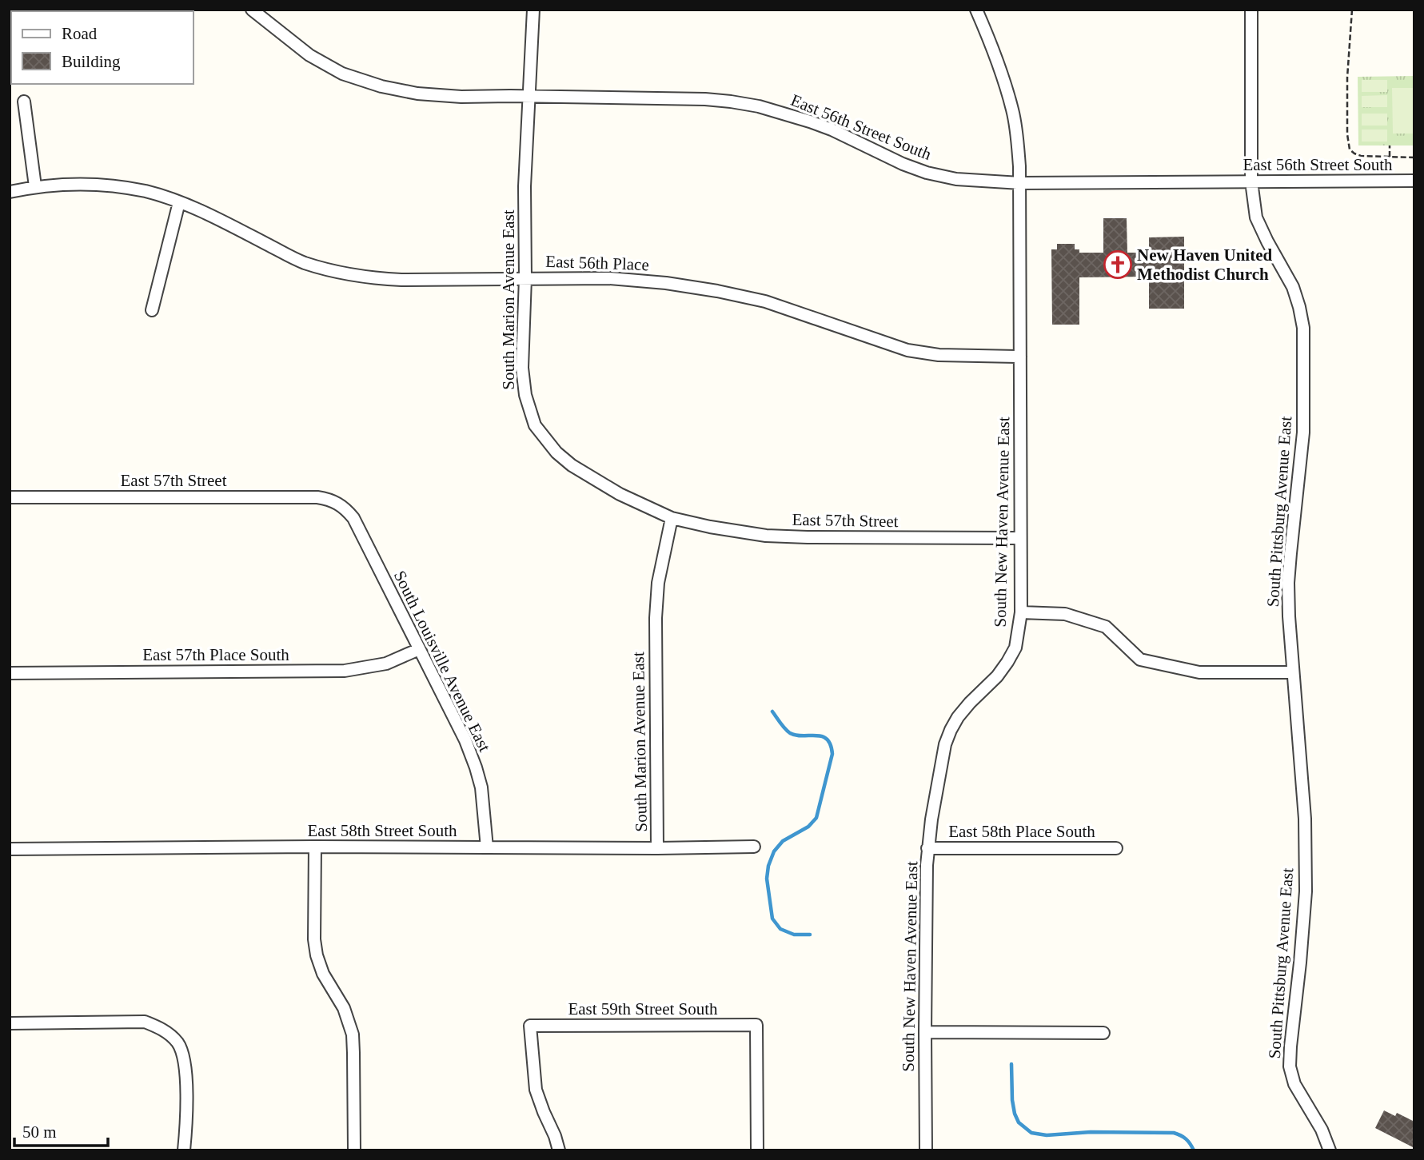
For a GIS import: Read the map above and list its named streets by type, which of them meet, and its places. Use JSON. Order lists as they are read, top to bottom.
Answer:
{
  "streets": {
    "street": [
      "East 56th Street South",
      "East 56th Place",
      "South Marion Avenue East",
      "East 57th Street",
      "South Pittsburg Avenue East",
      "South New Haven Avenue East",
      "East 57th Place South",
      "South Louisville Avenue East",
      "East 58th Street South",
      "East 58th Place South",
      "East 59th Street South"
    ]
  },
  "crossings": [
    ["East 56th Street South", "South Marion Avenue East"],
    ["East 56th Street South", "South Pittsburg Avenue East"],
    ["East 56th Street South", "South New Haven Avenue East"],
    ["East 56th Place", "South Marion Avenue East"],
    ["East 56th Place", "South New Haven Avenue East"],
    ["South Marion Avenue East", "East 57th Street"],
    ["South Marion Avenue East", "East 58th Street South"],
    ["East 57th Street", "South New Haven Avenue East"],
    ["East 57th Street", "South Louisville Avenue East"],
    ["South New Haven Avenue East", "East 58th Place South"],
    ["East 57th Place South", "South Louisville Avenue East"],
    ["South Louisville Avenue East", "East 58th Street South"]
  ],
  "places": {
    "church": ["New Haven United Methodist Church"]
  },
  "legend": ["Road", "Building"],
  "scale_bar": "50 m"
}
